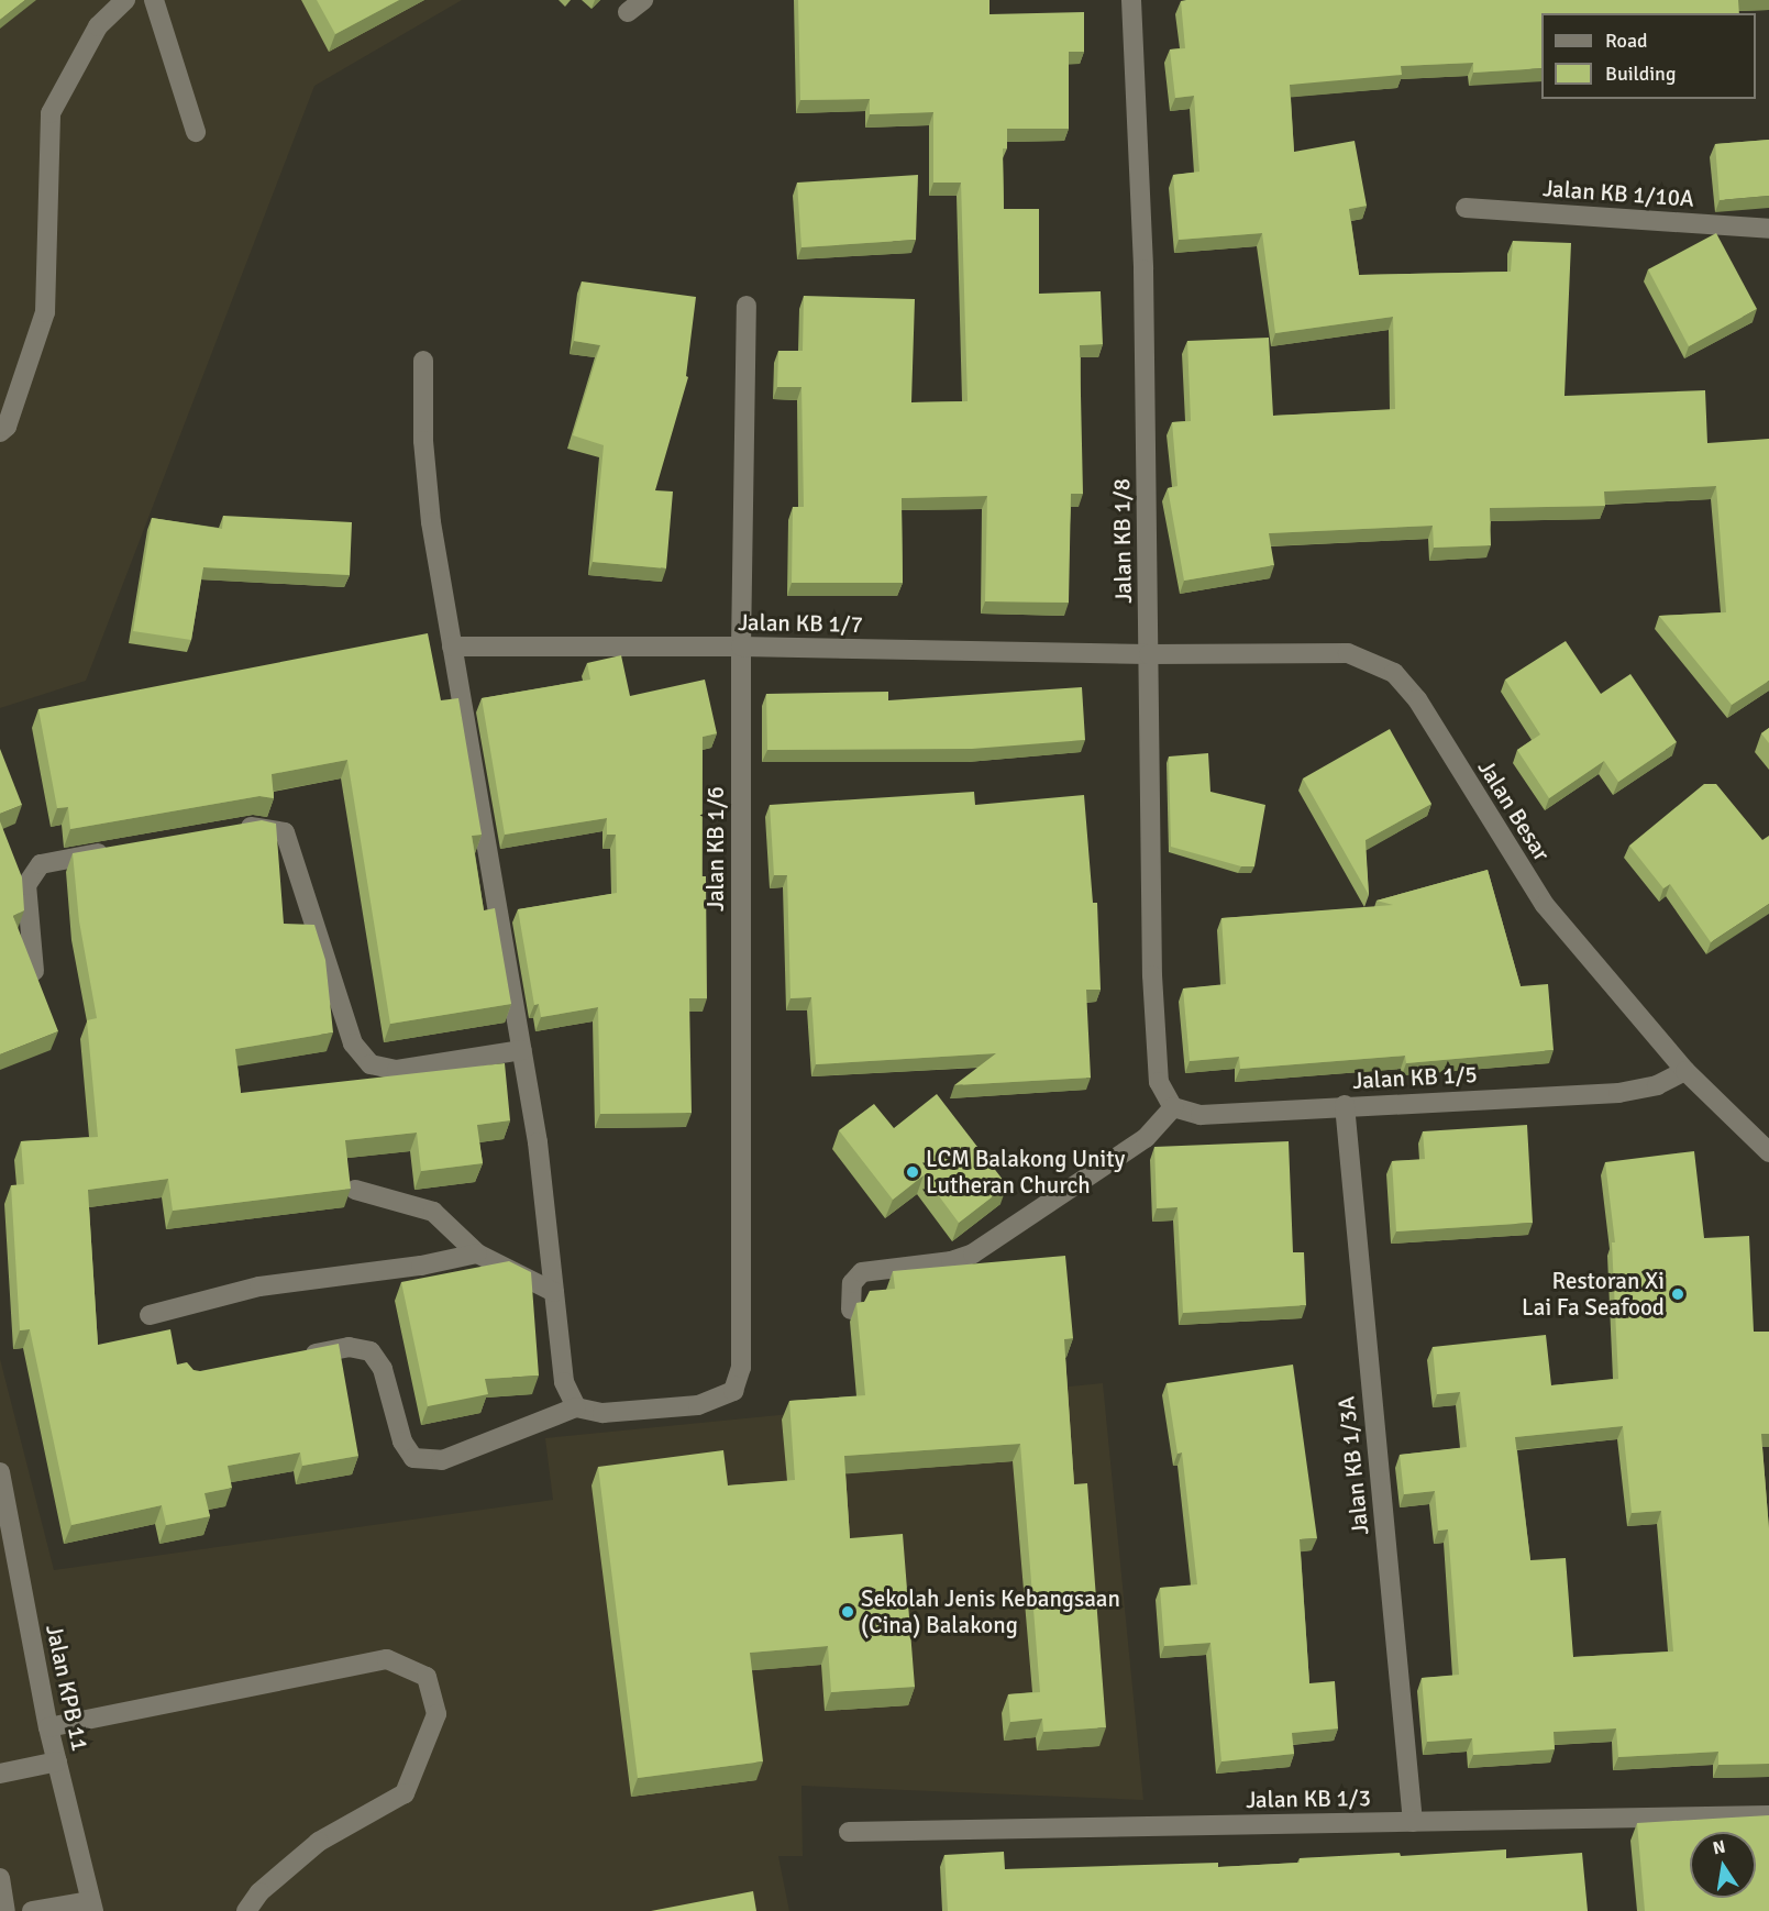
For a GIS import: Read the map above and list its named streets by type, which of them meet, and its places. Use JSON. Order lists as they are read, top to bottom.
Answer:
{
  "streets": {
    "street": [
      "Jalan KB 1/10A",
      "Jalan KB 1/8",
      "Jalan KB 1/7",
      "Jalan Besar",
      "Jalan KB 1/6",
      "Jalan KB 1/5",
      "Jalan KB 1/3A",
      "Jalan KPB 11",
      "Jalan KB 1/3"
    ]
  },
  "crossings": [
    ["Jalan KB 1/8", "Jalan KB 1/7"],
    ["Jalan KB 1/8", "Jalan Besar"],
    ["Jalan KB 1/8", "Jalan KB 1/5"],
    ["Jalan KB 1/7", "Jalan Besar"],
    ["Jalan KB 1/7", "Jalan KB 1/6"],
    ["Jalan Besar", "Jalan KB 1/5"],
    ["Jalan KB 1/5", "Jalan KB 1/3A"],
    ["Jalan KB 1/3A", "Jalan KB 1/3"]
  ],
  "places": ["LCM Balakong Unity Lutheran Church", "Restoran Xi Lai Fa Seafood", "Sekolah Jenis Kebangsaan (Cina) Balakong"],
  "legend": ["Road", "Building"],
  "north": "top"
}
